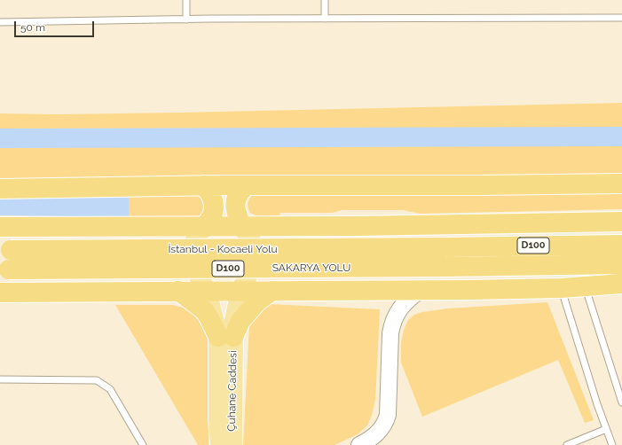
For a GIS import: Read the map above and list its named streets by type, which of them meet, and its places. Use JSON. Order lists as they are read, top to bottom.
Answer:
{
  "streets": {
    "highway": ["D100", "İstanbul - Kocaeli Yolu", "SAKARYA YOLU"],
    "main road": ["Çuhane Caddesi"]
  },
  "scale_bar": "50 m"
}
